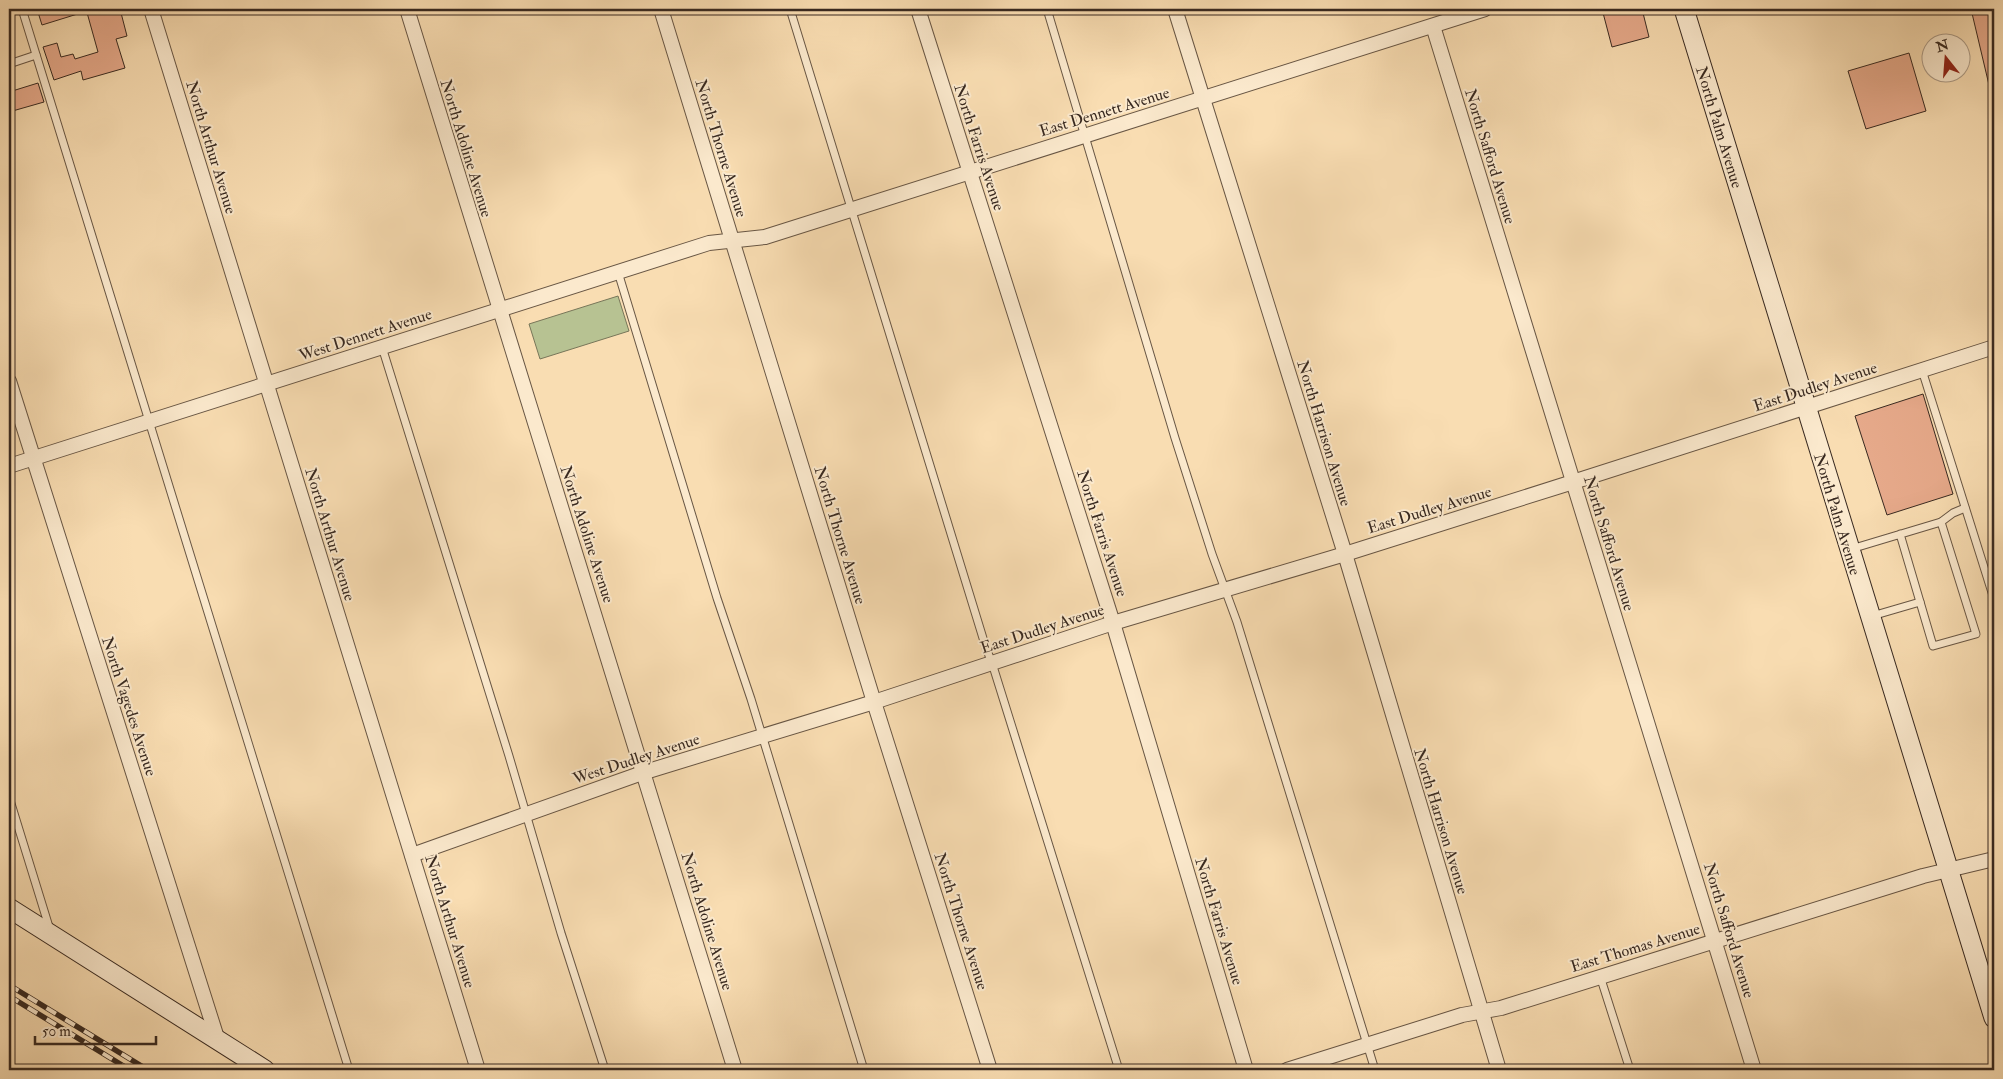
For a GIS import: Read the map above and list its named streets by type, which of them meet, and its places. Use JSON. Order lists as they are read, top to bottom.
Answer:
{
  "streets": {
    "main road": ["North Palm Avenue"],
    "street": [
      "East Dennett Avenue",
      "North Arthur Avenue",
      "North Farris Avenue",
      "North Adoline Avenue",
      "North Thorne Avenue",
      "North Safford Avenue",
      "West Dennett Avenue",
      "East Dudley Avenue",
      "North Harrison Avenue",
      "North Vagedes Avenue",
      "West Dudley Avenue",
      "East Thomas Avenue"
    ]
  },
  "crossings": [
    ["East Dennett Avenue", "North Farris Avenue"],
    ["East Dennett Avenue", "North Thorne Avenue"],
    ["East Dennett Avenue", "North Safford Avenue"],
    ["East Dennett Avenue", "West Dennett Avenue"],
    ["East Dennett Avenue", "North Harrison Avenue"],
    ["North Palm Avenue", "East Dudley Avenue"],
    ["North Palm Avenue", "East Thomas Avenue"],
    ["North Arthur Avenue", "West Dennett Avenue"],
    ["North Arthur Avenue", "West Dudley Avenue"],
    ["North Farris Avenue", "East Dudley Avenue"],
    ["North Adoline Avenue", "West Dennett Avenue"],
    ["North Adoline Avenue", "West Dudley Avenue"],
    ["North Thorne Avenue", "West Dennett Avenue"],
    ["North Thorne Avenue", "East Dudley Avenue"],
    ["North Thorne Avenue", "West Dudley Avenue"],
    ["North Safford Avenue", "East Dudley Avenue"],
    ["North Safford Avenue", "East Thomas Avenue"],
    ["West Dennett Avenue", "North Vagedes Avenue"],
    ["East Dudley Avenue", "North Harrison Avenue"],
    ["East Dudley Avenue", "West Dudley Avenue"],
    ["North Harrison Avenue", "East Thomas Avenue"]
  ],
  "scale_bar": "50 m",
  "north": "top"
}
